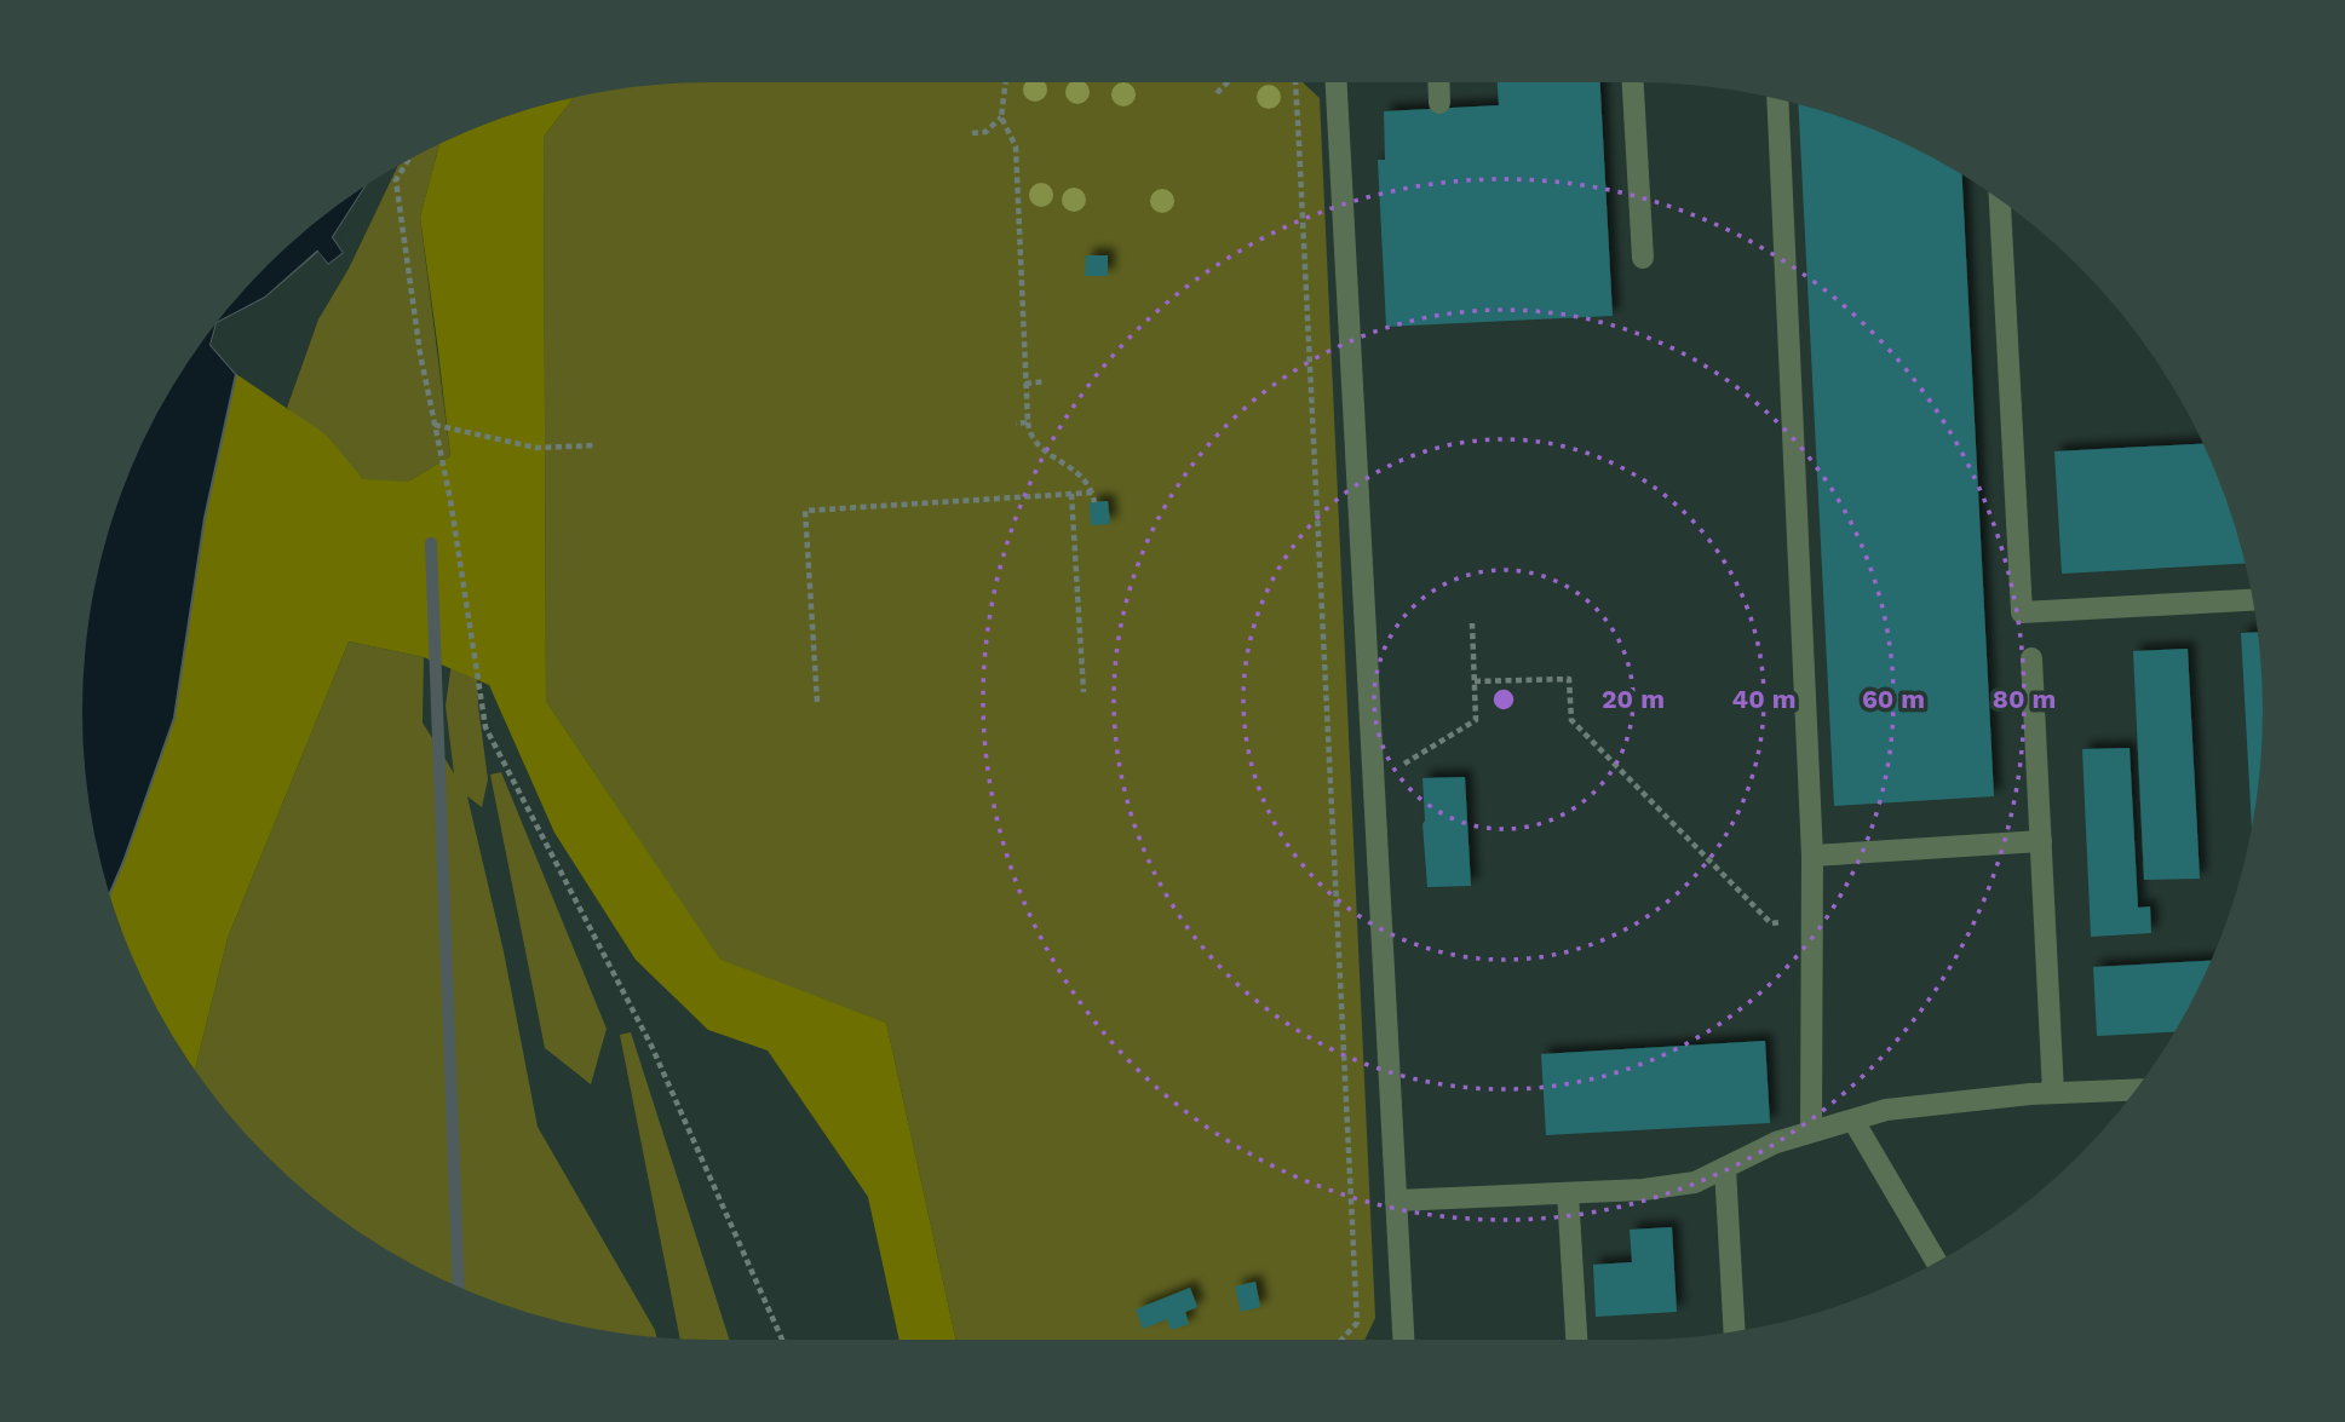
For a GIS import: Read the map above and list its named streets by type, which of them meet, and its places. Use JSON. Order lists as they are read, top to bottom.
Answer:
{
  "rings": [
    "20 m",
    "40 m",
    "60 m",
    "80 m"
  ]
}
